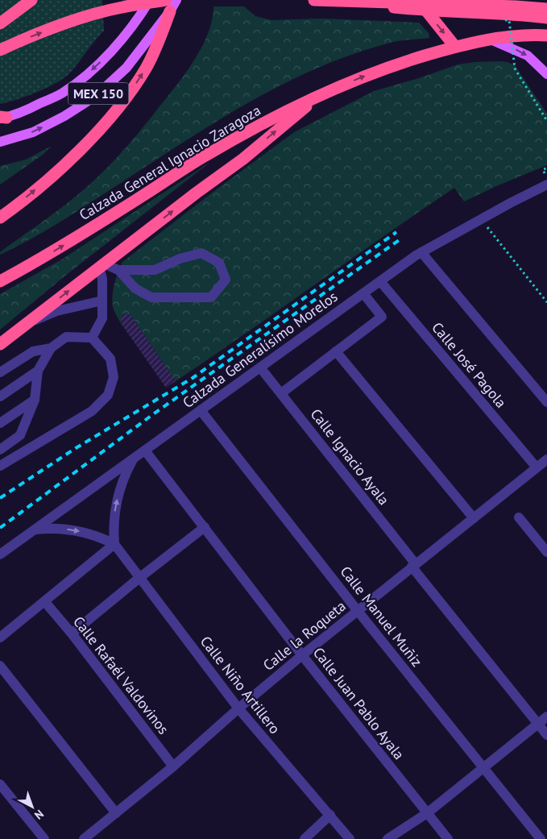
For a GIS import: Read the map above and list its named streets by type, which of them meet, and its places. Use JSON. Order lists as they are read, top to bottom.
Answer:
{
  "streets": {
    "highway": ["Calzada General Ignacio Zaragoza"],
    "main road": ["MEX 150"],
    "street": [
      "Calzada Generalísimo Morelos",
      "Calle José Pagola",
      "Calle Ignacio Ayala",
      "Calle Manuel Muñiz",
      "Calle la Roqueta",
      "Calle Rafaél Valdovinos",
      "Calle Niño Artillero",
      "Calle Juan Pablo Ayala"
    ]
  },
  "crossings": [
    ["Calzada Generalísimo Morelos", "Calle José Pagola"],
    ["Calzada Generalísimo Morelos", "Calle Ignacio Ayala"],
    ["Calzada Generalísimo Morelos", "Calle Manuel Muñiz"],
    ["Calzada Generalísimo Morelos", "Calle Juan Pablo Ayala"],
    ["Calle José Pagola", "Calle la Roqueta"],
    ["Calle Ignacio Ayala", "Calle la Roqueta"],
    ["Calle Manuel Muñiz", "Calle la Roqueta"],
    ["Calle la Roqueta", "Calle Rafaél Valdovinos"],
    ["Calle la Roqueta", "Calle Niño Artillero"],
    ["Calle la Roqueta", "Calle Juan Pablo Ayala"]
  ],
  "north": "bottom right"
}
